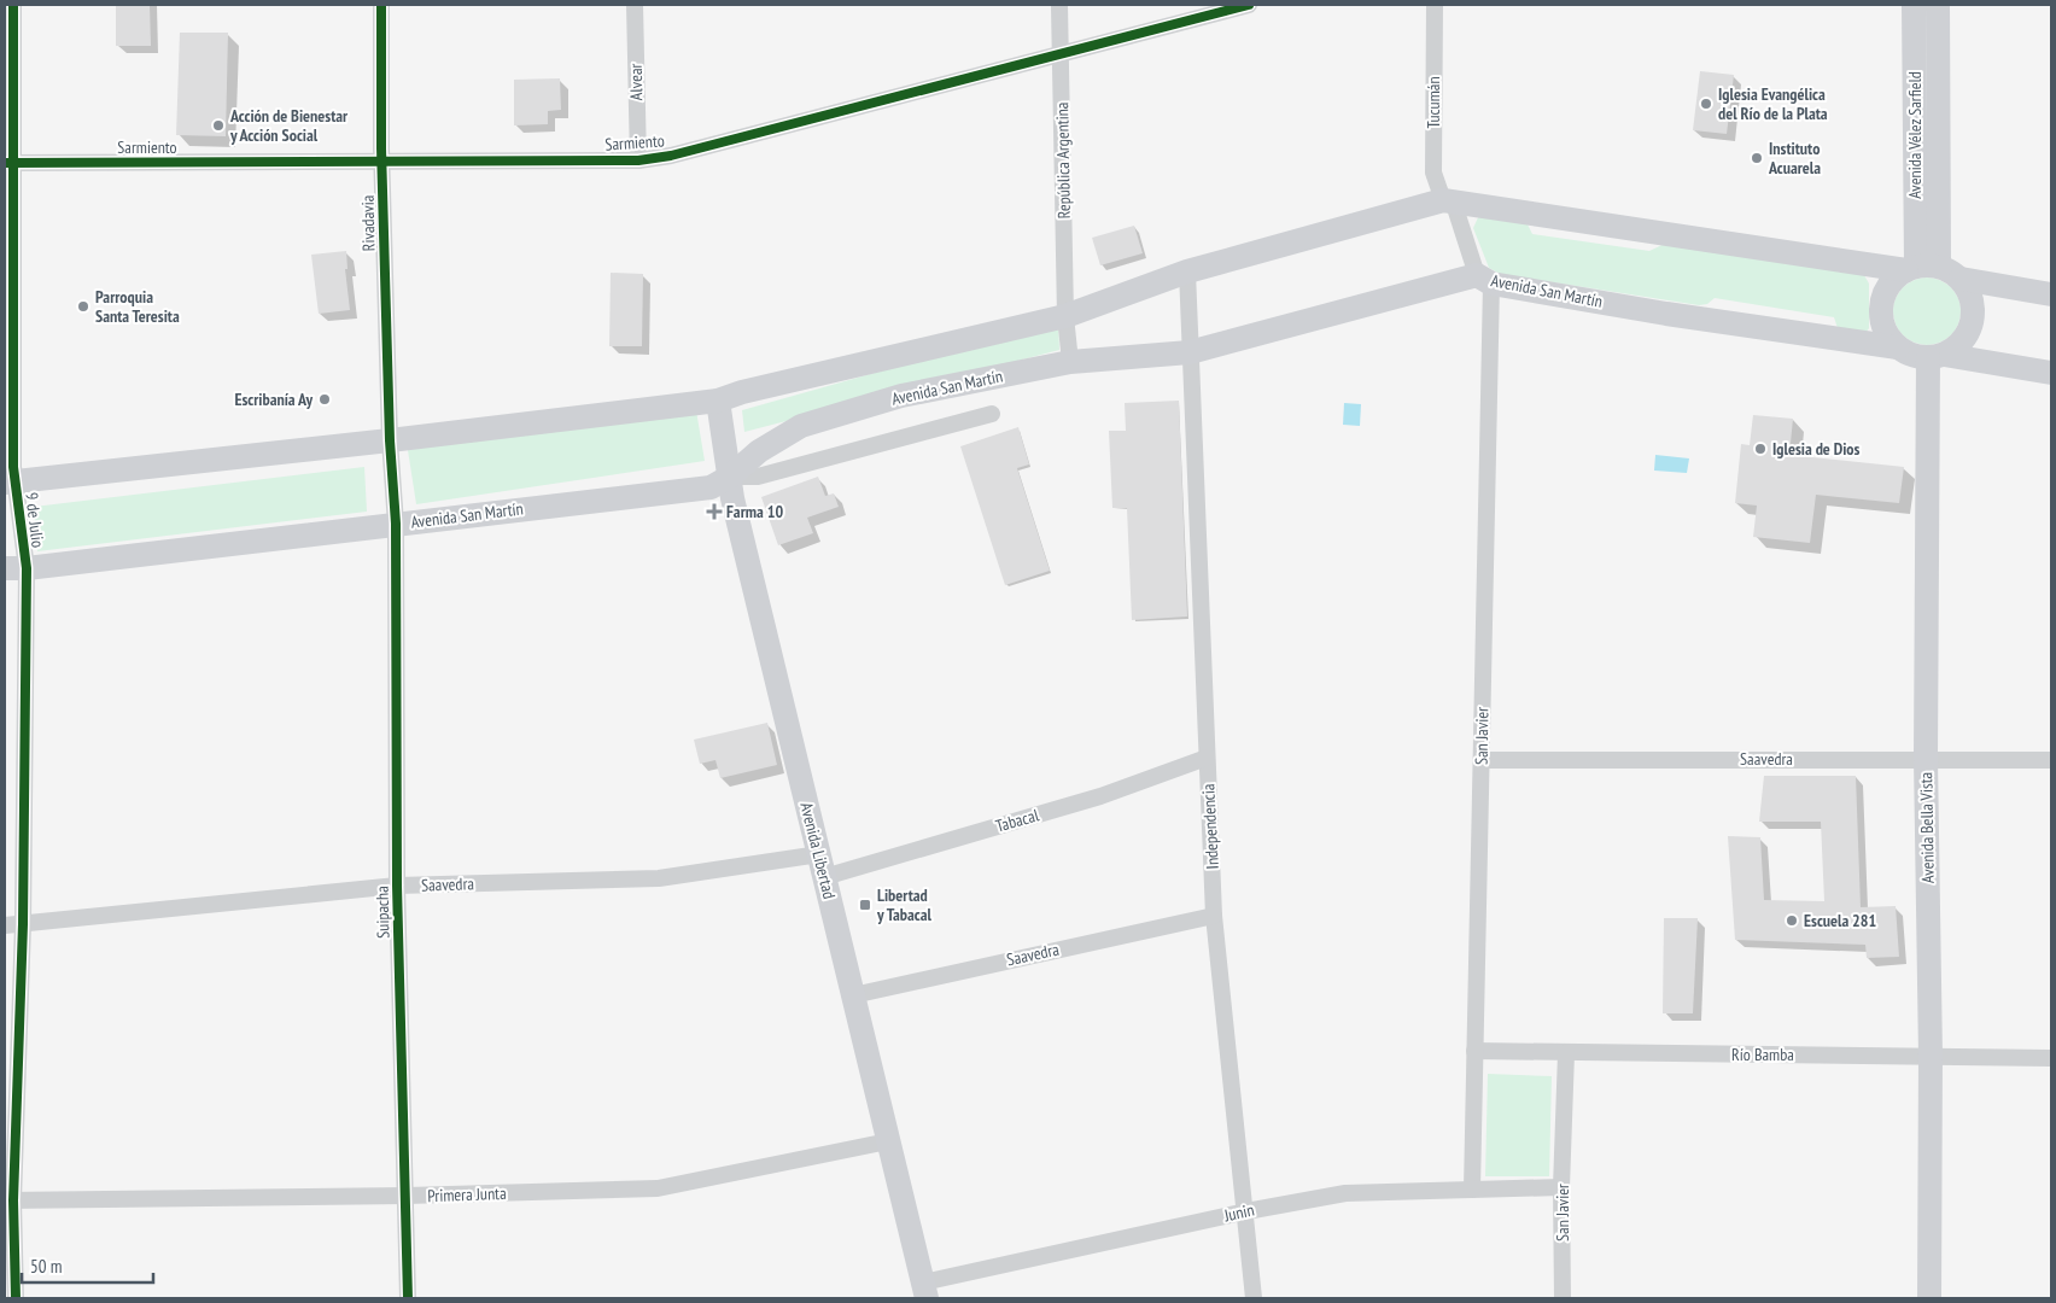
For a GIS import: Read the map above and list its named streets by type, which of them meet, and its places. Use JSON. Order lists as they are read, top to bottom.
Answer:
{
  "streets": {
    "main road": [
      "Avenida Vélez Sarfield",
      "Avenida San Martín",
      "Avenida Bella Vista",
      "Avenida Libertad"
    ],
    "street": [
      "Alvear",
      "Tucumán",
      "Sarmiento",
      "República Argentina",
      "Rivadavia",
      "9 de Julio",
      "San Javier",
      "Saavedra",
      "Tabacal",
      "Independencia",
      "Suipacha",
      "Río Bamba",
      "Primera Junta",
      "Junin"
    ]
  },
  "crossings": [
    ["Alvear", "Sarmiento"],
    ["Tucumán", "Avenida San Martín"],
    ["Tucumán", "San Javier"],
    ["Avenida Vélez Sarfield", "Avenida San Martín"],
    ["Avenida Vélez Sarfield", "Avenida Bella Vista"],
    ["Sarmiento", "República Argentina"],
    ["Sarmiento", "Rivadavia"],
    ["Sarmiento", "9 de Julio"],
    ["República Argentina", "Avenida San Martín"],
    ["Rivadavia", "Avenida San Martín"],
    ["Rivadavia", "Suipacha"],
    ["Avenida San Martín", "9 de Julio"],
    ["Avenida San Martín", "San Javier"],
    ["Avenida San Martín", "Independencia"],
    ["Avenida San Martín", "Avenida Bella Vista"],
    ["Avenida San Martín", "Avenida Libertad"],
    ["Avenida San Martín", "Suipacha"],
    ["9 de Julio", "Saavedra"],
    ["9 de Julio", "Primera Junta"],
    ["San Javier", "Saavedra"],
    ["San Javier", "Río Bamba"],
    ["San Javier", "Junin"],
    ["Saavedra", "Tabacal"],
    ["Saavedra", "Independencia"],
    ["Saavedra", "Avenida Bella Vista"],
    ["Saavedra", "Avenida Libertad"],
    ["Saavedra", "Suipacha"],
    ["Tabacal", "Independencia"],
    ["Tabacal", "Avenida Libertad"],
    ["Independencia", "Junin"],
    ["Avenida Bella Vista", "Río Bamba"],
    ["Avenida Libertad", "Primera Junta"],
    ["Avenida Libertad", "Junin"],
    ["Suipacha", "Primera Junta"]
  ],
  "places": {
    "other": [
      "Iglesia Evangélica del Río de la Plata",
      "Acción de Bienestar y Acción Social",
      "Instituto Acuarela",
      "Parroquia Santa Teresita",
      "Escribanía Ay",
      "Iglesia de Dios",
      "Escuela 281"
    ],
    "health": ["Farma 10"],
    "transit": ["Libertad y Tabacal"]
  },
  "scale_bar": "50 m"
}
